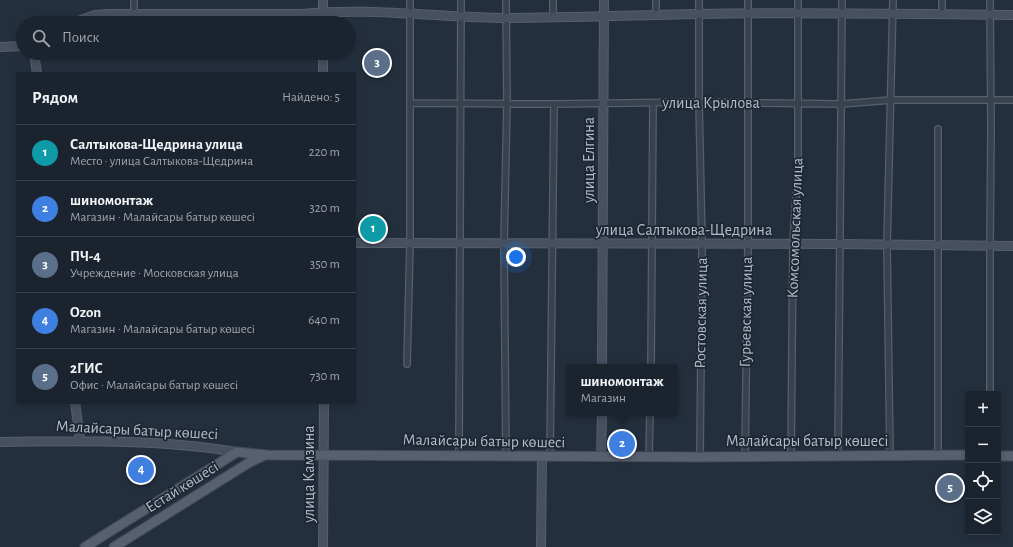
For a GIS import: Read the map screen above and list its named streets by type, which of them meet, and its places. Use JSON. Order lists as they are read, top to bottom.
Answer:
{
  "streets": {
    "main road": ["Малайсары батыр көшесі", "Естай көшесі"],
    "street": [
      "улица Крылова",
      "улица Елгина",
      "Комсомольская улица",
      "улица Салтыкова-Щедрина",
      "Гурьевская улица",
      "Ростовская улица",
      "улица Камзина"
    ]
  },
  "crossings": [
    ["улица Крылова", "улица Елгина"],
    ["улица Крылова", "Комсомольская улица"],
    ["улица Крылова", "Гурьевская улица"],
    ["улица Крылова", "Ростовская улица"],
    ["улица Елгина", "улица Салтыкова-Щедрина"],
    ["Комсомольская улица", "улица Салтыкова-Щедрина"],
    ["Комсомольская улица", "Малайсары батыр көшесі"],
    ["улица Салтыкова-Щедрина", "Гурьевская улица"],
    ["улица Салтыкова-Щедрина", "Ростовская улица"],
    ["Гурьевская улица", "Малайсары батыр көшесі"],
    ["Ростовская улица", "Малайсары батыр көшесі"],
    ["Малайсары батыр көшесі", "улица Камзина"],
    ["Малайсары батыр көшесі", "Естай көшесі"]
  ],
  "page": {
    "search": "Поиск",
    "pins": [
      "3",
      "1",
      "2",
      "4",
      "5"
    ],
    "heading": ["Рядом", "Найдено: 5"],
    "list": [
      {
        "mark": "1",
        "name": "Салтыкова-Щедрина улица",
        "note": "Место · улица Салтыкова-Щедрина",
        "value": "220 m"
      },
      {
        "mark": "2",
        "name": "шиномонтаж",
        "note": "Магазин · Малайсары батыр көшесі",
        "value": "320 m"
      },
      {
        "mark": "3",
        "name": "ПЧ-4",
        "note": "Учреждение · Московская улица",
        "value": "350 m"
      },
      {
        "mark": "4",
        "name": "Ozon",
        "note": "Магазин · Малайсары батыр көшесі",
        "value": "640 m"
      },
      {
        "mark": "5",
        "name": "2ГИС",
        "note": "Офис · Малайсары батыр көшесі",
        "value": "730 m"
      }
    ],
    "popup": ["шиномонтаж", "Магазин"],
    "map_buttons": ["+", "−"]
  }
}
